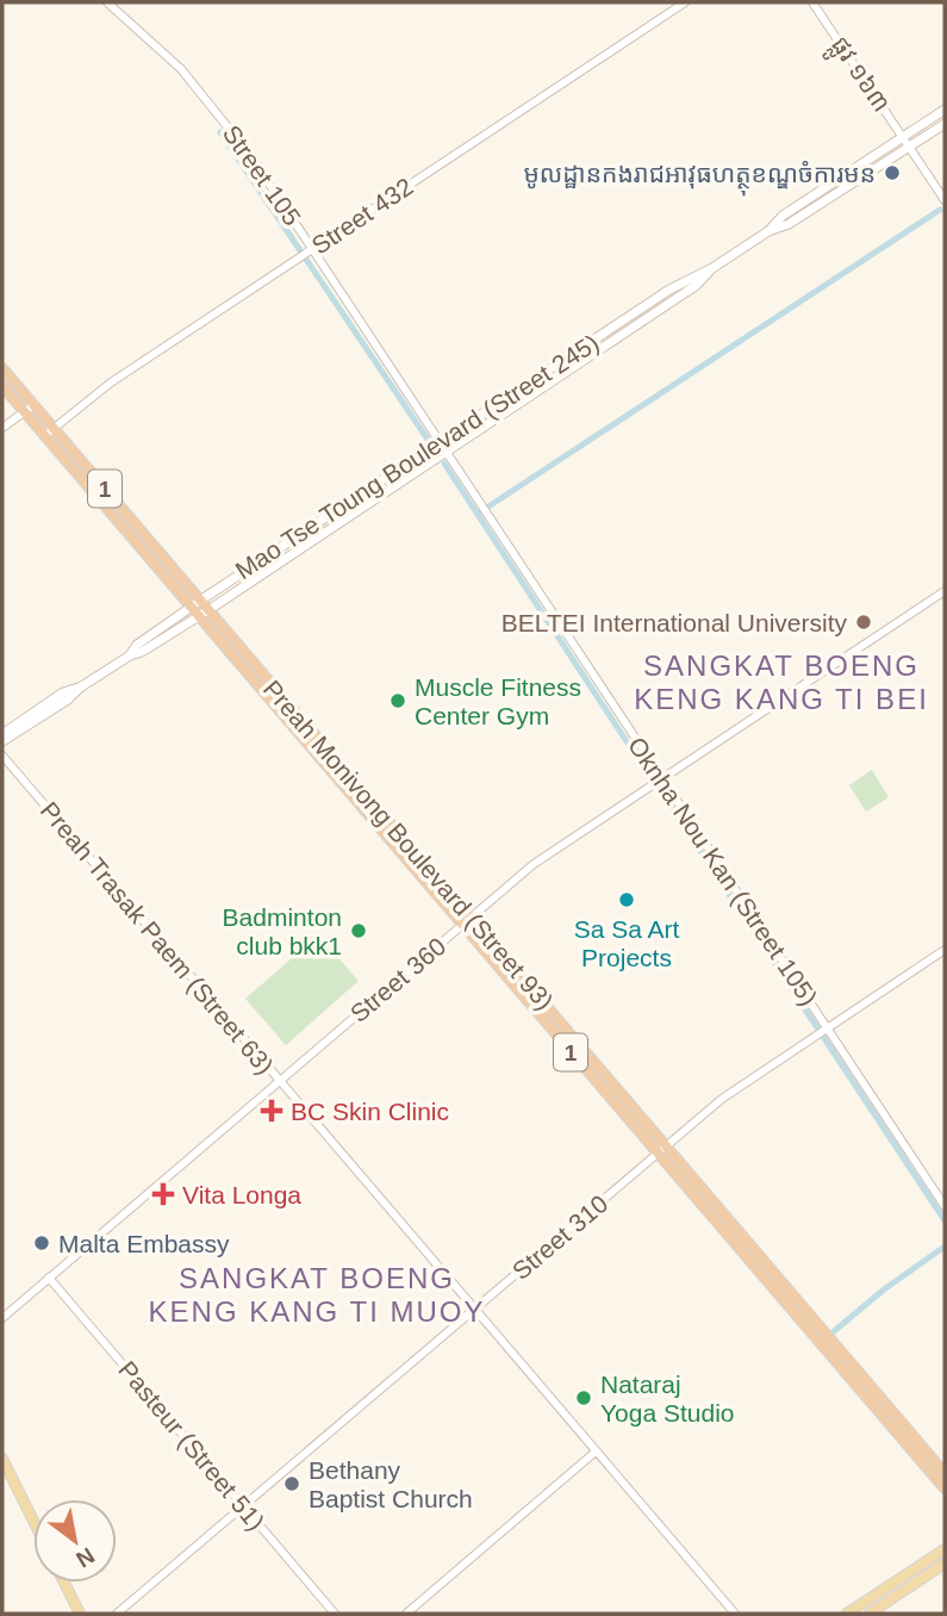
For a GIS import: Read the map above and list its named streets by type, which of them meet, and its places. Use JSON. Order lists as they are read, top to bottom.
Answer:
{
  "streets": {
    "highway": ["1", "Preah Monivong Boulevard (Street 93)"],
    "main road": ["Mao Tse Toung Boulevard (Street 245)"],
    "street": [
      "ផ្លូវ ១៦៣",
      "Street 105",
      "Street 432",
      "Oknha Nou Kan (Street 105)",
      "Preah Trasak Paem (Street 63)",
      "Street 360",
      "Street 310",
      "Pasteur (Street 51)"
    ]
  },
  "crossings": [
    ["ផ្លូវ ១៦៣", "Mao Tse Toung Boulevard (Street 245)"],
    ["Street 105", "Street 432"],
    ["Street 105", "Mao Tse Toung Boulevard (Street 245)"],
    ["Street 105", "Oknha Nou Kan (Street 105)"],
    ["Street 432", "Preah Monivong Boulevard (Street 93)"],
    ["Mao Tse Toung Boulevard (Street 245)", "Preah Monivong Boulevard (Street 93)"],
    ["Mao Tse Toung Boulevard (Street 245)", "Oknha Nou Kan (Street 105)"],
    ["Preah Monivong Boulevard (Street 93)", "Street 360"],
    ["Preah Monivong Boulevard (Street 93)", "Street 310"],
    ["Oknha Nou Kan (Street 105)", "Street 360"],
    ["Oknha Nou Kan (Street 105)", "Street 310"],
    ["Preah Trasak Paem (Street 63)", "Street 360"],
    ["Preah Trasak Paem (Street 63)", "Street 310"],
    ["Street 360", "Pasteur (Street 51)"],
    ["Street 310", "Pasteur (Street 51)"]
  ],
  "districts": ["SANGKAT BOENG KENG KANG TI BEI", "SANGKAT BOENG KENG KANG TI MUOY"],
  "places": {
    "other": [
      "មូលដ្ឋានកងរាជអាវុធហត្ថុខណ្ឌចំការមន",
      "BELTEI International University",
      "Muscle Fitness Center Gym",
      "Sa Sa Art Projects",
      "Badminton club bkk1",
      "Malta Embassy",
      "Nataraj Yoga Studio",
      "Bethany Baptist Church"
    ],
    "health": ["BC Skin Clinic", "Vita Longa"]
  },
  "north": "bottom right"
}
